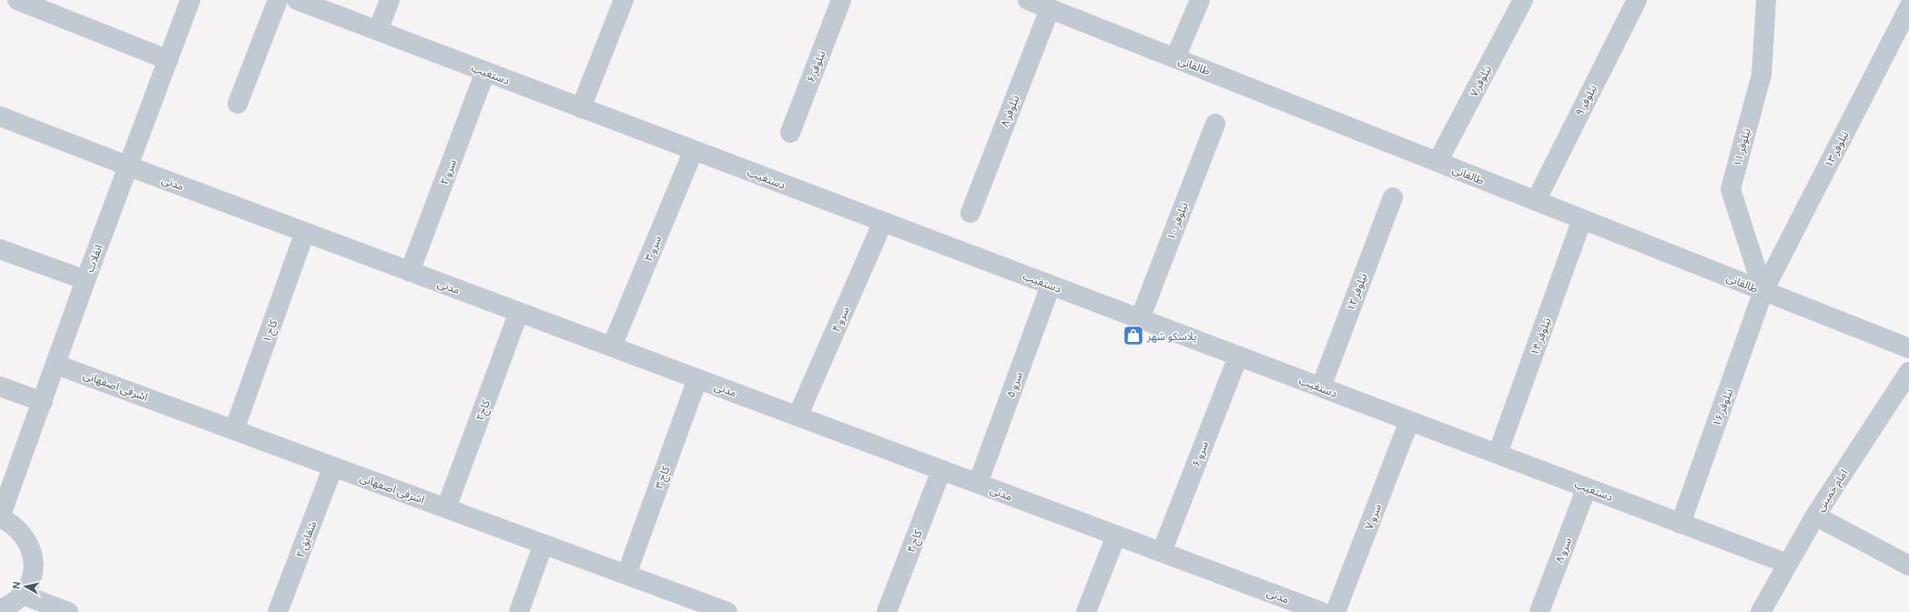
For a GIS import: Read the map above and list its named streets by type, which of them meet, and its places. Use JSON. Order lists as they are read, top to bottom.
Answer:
{
  "streets": {
    "street": [
      "طالقانی",
      "نیلوفر ۶",
      "دستغیب",
      "نیلوفر ۷",
      "نیلوفر ۹",
      "نیلوفر ۸",
      "نیلوفر ۱۱",
      "نیلوفر ۱۳",
      "سرو ۲",
      "مدنی",
      "نیلوفر ۱۰",
      "سرو ۳",
      "انقلاب",
      "نیلوفر ۱۲",
      "سرو ۴",
      "کاج ۱",
      "نیلوفر ۱۴",
      "سرو ۵",
      "اشرفی اصفهانی",
      "نیلوفر ۱۶",
      "کاج۲",
      "سرو ۶",
      "کاج ۳",
      "امام خمینی",
      "سرو ۷",
      "شقایق ۲",
      "کاج ۴",
      "سرو ۸"
    ]
  },
  "crossings": [
    ["طالقانی", "نیلوفر ۷"],
    ["طالقانی", "نیلوفر ۹"],
    ["طالقانی", "نیلوفر ۸"],
    ["طالقانی", "نیلوفر ۱۱"],
    ["طالقانی", "نیلوفر ۱۳"],
    ["طالقانی", "نیلوفر ۱۴"],
    ["طالقانی", "نیلوفر ۱۶"],
    ["دستغیب", "سرو ۲"],
    ["دستغیب", "نیلوفر ۱۰"],
    ["دستغیب", "سرو ۳"],
    ["دستغیب", "نیلوفر ۱۲"],
    ["دستغیب", "سرو ۴"],
    ["دستغیب", "نیلوفر ۱۴"],
    ["دستغیب", "سرو ۵"],
    ["دستغیب", "نیلوفر ۱۶"],
    ["دستغیب", "سرو ۶"],
    ["دستغیب", "امام خمینی"],
    ["دستغیب", "سرو ۷"],
    ["دستغیب", "سرو ۸"],
    ["نیلوفر ۱۱", "نیلوفر ۱۳"],
    ["نیلوفر ۱۱", "نیلوفر ۱۶"],
    ["نیلوفر ۱۳", "نیلوفر ۱۶"],
    ["سرو ۲", "مدنی"],
    ["مدنی", "سرو ۳"],
    ["مدنی", "انقلاب"],
    ["مدنی", "سرو ۴"],
    ["مدنی", "کاج ۱"],
    ["مدنی", "سرو ۵"],
    ["مدنی", "کاج۲"],
    ["مدنی", "سرو ۶"],
    ["مدنی", "کاج ۳"],
    ["مدنی", "کاج ۴"],
    ["انقلاب", "اشرفی اصفهانی"],
    ["کاج ۱", "اشرفی اصفهانی"],
    ["اشرفی اصفهانی", "کاج۲"],
    ["اشرفی اصفهانی", "کاج ۳"],
    ["اشرفی اصفهانی", "شقایق ۲"]
  ],
  "places": {
    "shop": ["پلاسکو شهر"]
  },
  "north": "left"
}
